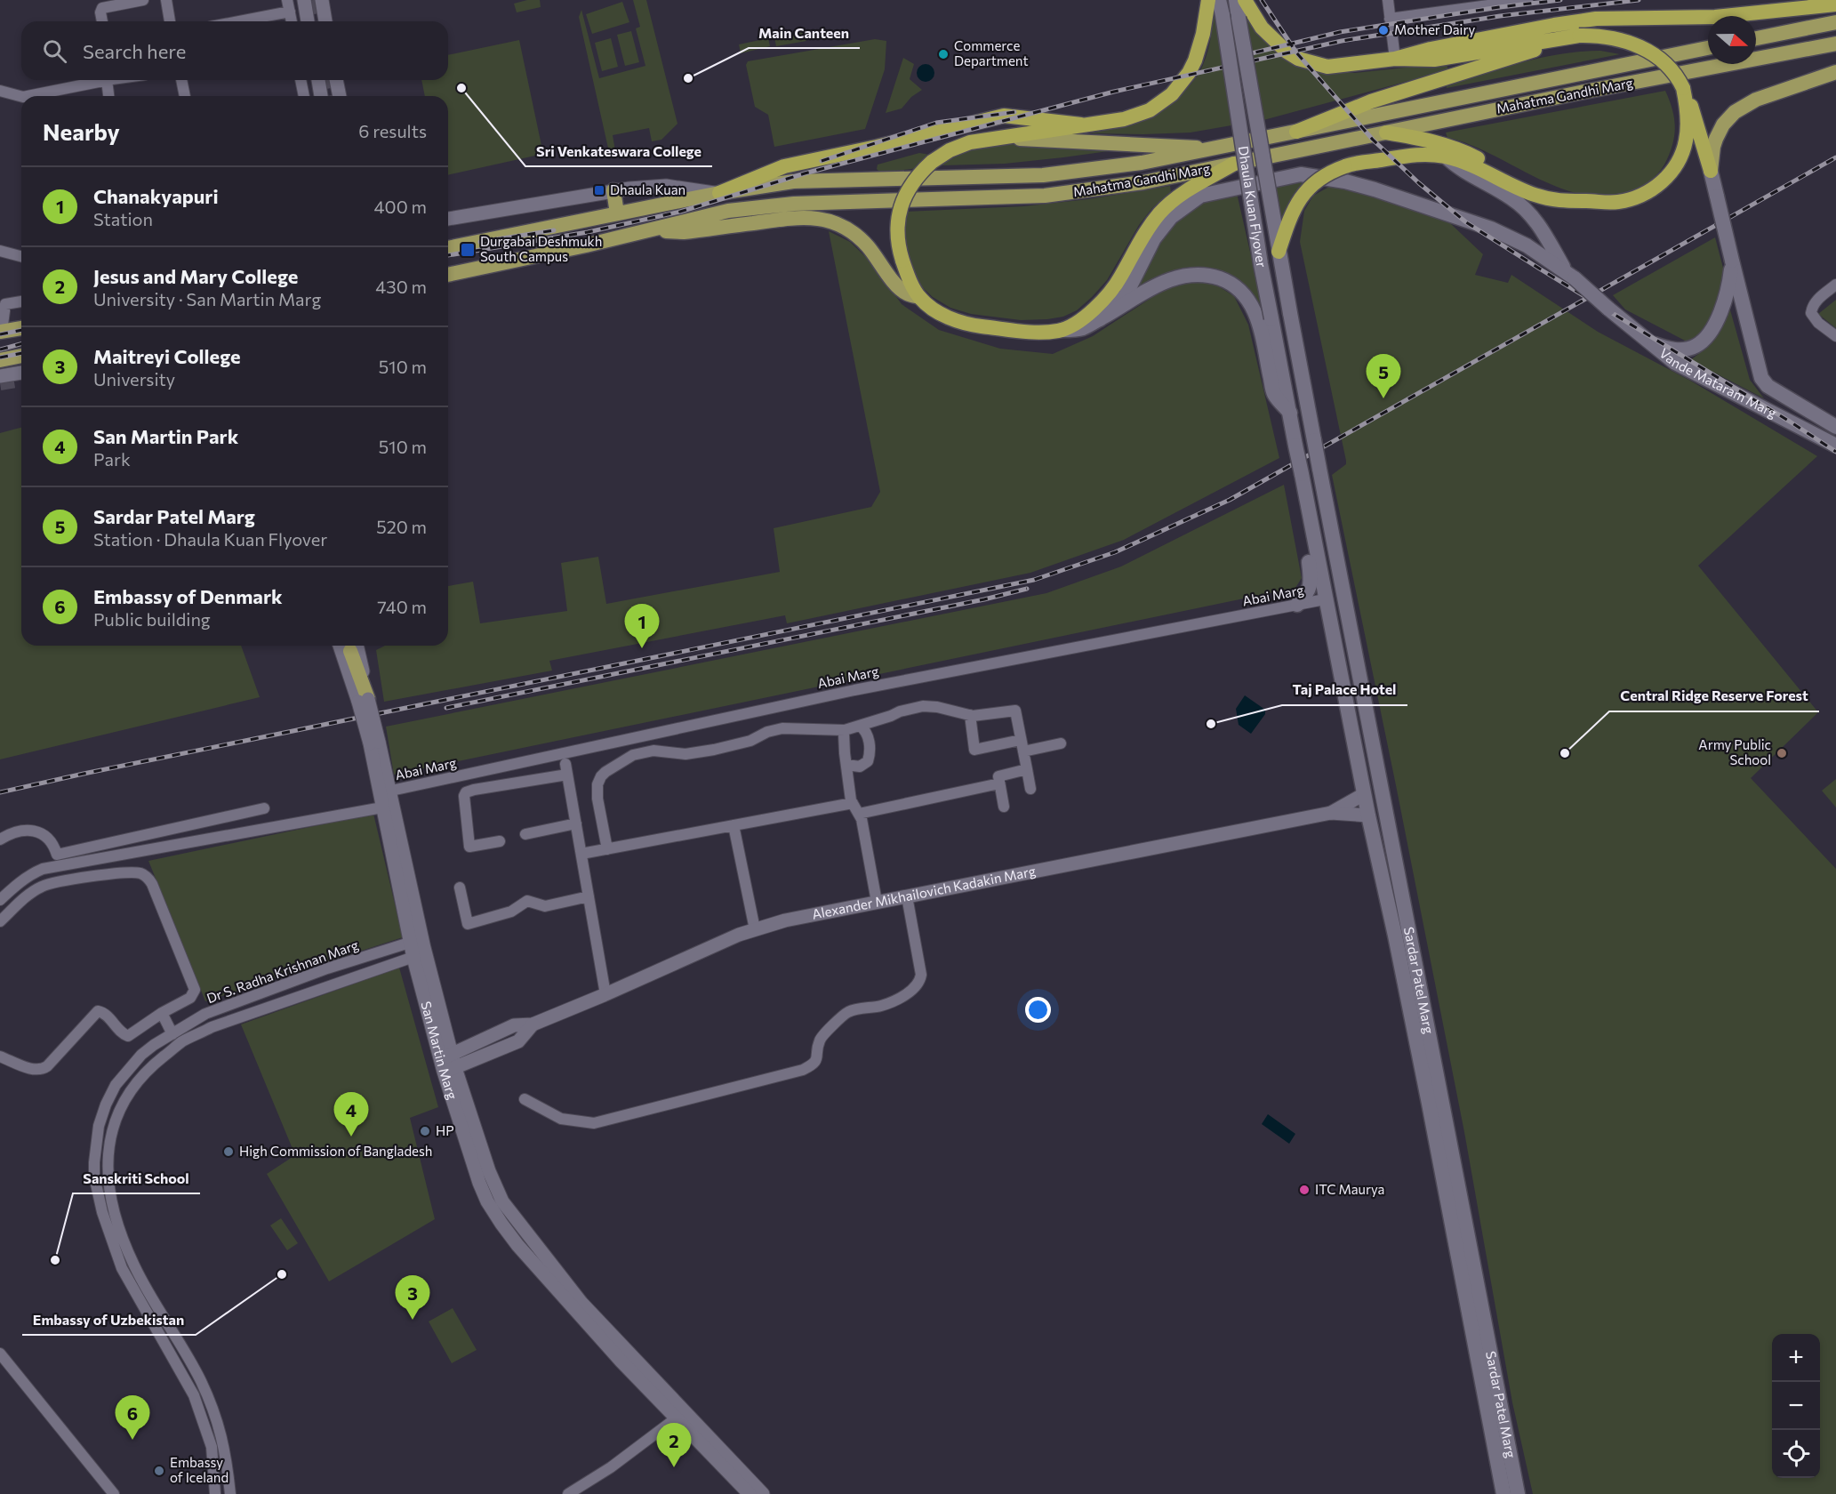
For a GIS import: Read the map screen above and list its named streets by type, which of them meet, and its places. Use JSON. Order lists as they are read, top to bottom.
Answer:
{
  "streets": {
    "main road": [
      "Mahatma Gandhi Marg",
      "Dhaula Kuan Flyover",
      "Vande Mataram Marg",
      "Sardar Patel Marg"
    ],
    "street": [
      "Abai Marg",
      "Alexander Mikhailovich Kadakin Marg",
      "Dr S. Radha Krishnan Marg",
      "San Martin Marg"
    ]
  },
  "crossings": [
    ["Dhaula Kuan Flyover", "Sardar Patel Marg"],
    ["Abai Marg", "Sardar Patel Marg"],
    ["Abai Marg", "San Martin Marg"],
    ["Alexander Mikhailovich Kadakin Marg", "San Martin Marg"],
    ["Dr S. Radha Krishnan Marg", "San Martin Marg"]
  ],
  "places": {
    "other": [
      "Mother Dairy",
      "Commerce Department",
      "Main Canteen",
      "Sri Venkateswara College",
      "Taj Palace Hotel",
      "Central Ridge Reserve Forest",
      "Army Public School",
      "HP",
      "High Commission of Bangladesh",
      "ITC Maurya",
      "Sanskriti School",
      "Embassy of Uzbekistan",
      "Embassy of Iceland"
    ],
    "transit": ["Dhaula Kuan", "Durgabai Deshmukh South Campus"]
  },
  "north": "right",
  "page": {
    "search": "Search here",
    "heading": ["Nearby", "6 results"],
    "list": [
      {
        "mark": "1",
        "name": "Chanakyapuri",
        "note": "Station",
        "value": "400 m"
      },
      {
        "mark": "2",
        "name": "Jesus and Mary College",
        "note": "University · San Martin Marg",
        "value": "430 m"
      },
      {
        "mark": "3",
        "name": "Maitreyi College",
        "note": "University",
        "value": "510 m"
      },
      {
        "mark": "4",
        "name": "San Martin Park",
        "note": "Park",
        "value": "510 m"
      },
      {
        "mark": "5",
        "name": "Sardar Patel Marg",
        "note": "Station · Dhaula Kuan Flyover",
        "value": "520 m"
      },
      {
        "mark": "6",
        "name": "Embassy of Denmark",
        "note": "Public building",
        "value": "740 m"
      }
    ],
    "pins": [
      "5",
      "1",
      "4",
      "3",
      "6",
      "2"
    ],
    "map_buttons": ["+", "−"]
  }
}
